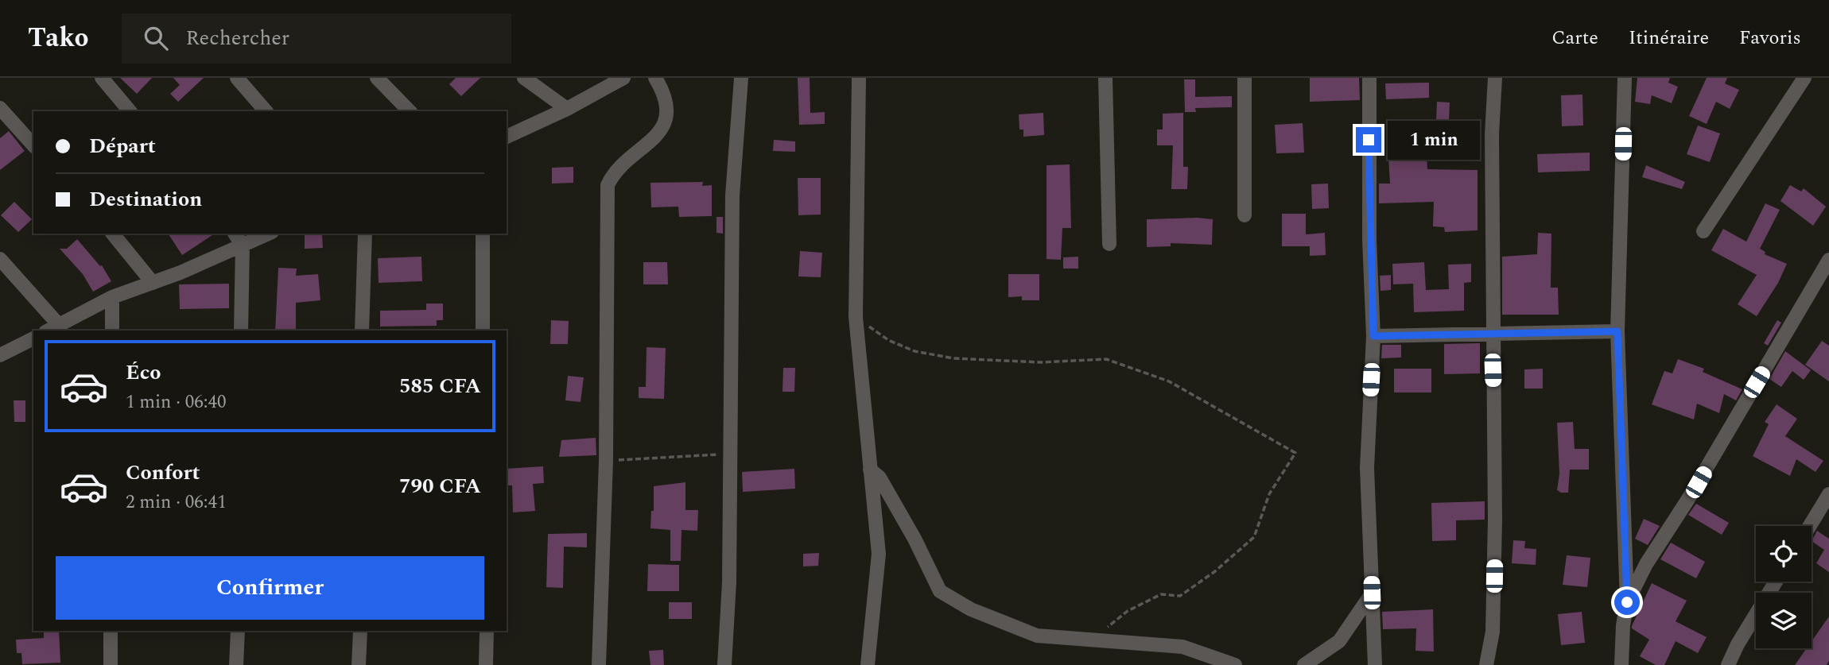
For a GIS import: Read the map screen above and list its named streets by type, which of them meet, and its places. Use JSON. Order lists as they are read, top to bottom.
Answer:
{
  "page": {
    "header": "Tako",
    "search": "Rechercher",
    "nav": ["Carte", "Itinéraire", "Favoris"],
    "banner": ["Départ", "Destination"],
    "bubble": "1 min",
    "list": [
      {
        "name": "Éco",
        "note": "1 min · 06:40",
        "value": "585 CFA"
      },
      {
        "name": "Confort",
        "note": "2 min · 06:41",
        "value": "790 CFA"
      }
    ],
    "buttons": "Confirmer"
  }
}
